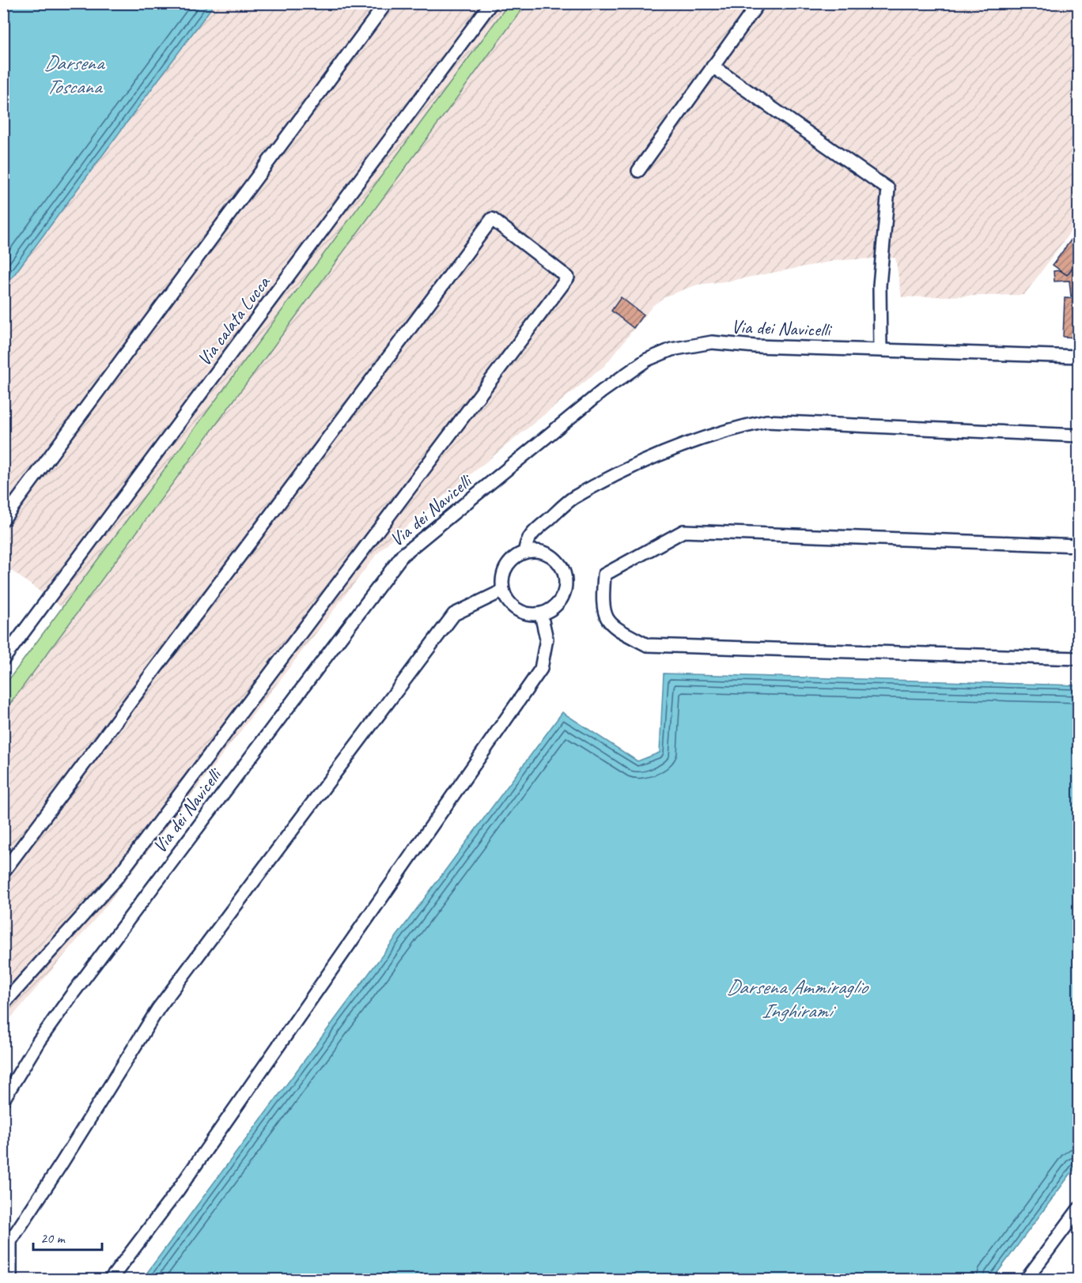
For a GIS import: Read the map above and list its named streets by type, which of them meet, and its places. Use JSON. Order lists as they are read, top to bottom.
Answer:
{
  "streets": {
    "lane": ["Via calata Lucca", "Via dei Navicelli"]
  },
  "water": ["Darsena Toscana", "Darsena Ammiraglio Inghirami"],
  "scale_bar": "20 m"
}
